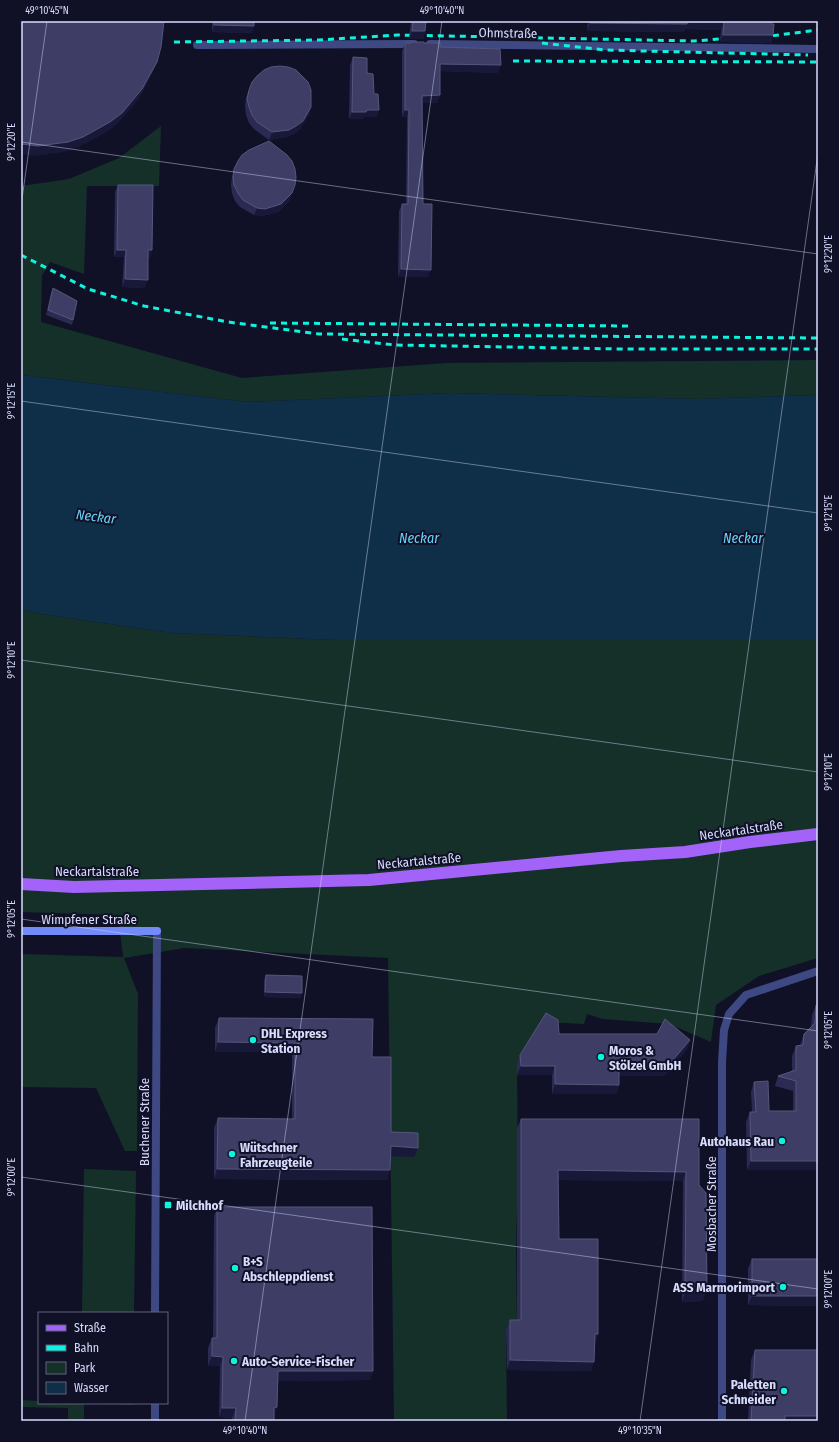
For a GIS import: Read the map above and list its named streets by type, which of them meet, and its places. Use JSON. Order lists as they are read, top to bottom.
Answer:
{
  "streets": {
    "main road": ["Neckartalstraße"],
    "street": [
      "Ohmstraße",
      "Wimpfener Straße",
      "Buchener Straße",
      "Mosbacher Straße"
    ]
  },
  "crossings": [
    ["Wimpfener Straße", "Buchener Straße"]
  ],
  "water": ["Neckar"],
  "places": {
    "other": [
      "DHL Express Station",
      "Moros & Stölzel GmbH",
      "Autohaus Rau",
      "Wütschner Fahrzeugteile",
      "B+S Abschleppdienst",
      "ASS Marmorimport",
      "Auto-Service-Fischer",
      "Paletten Schneider"
    ],
    "transit": ["Milchhof"]
  },
  "legend": [
    "Straße",
    "Bahn",
    "Park",
    "Wasser"
  ],
  "coordinates": [
    "49°10'45\"N",
    "49°10'40\"N",
    "9°12'20\"E",
    "9°12'15\"E",
    "9°12'10\"E",
    "9°12'05\"E",
    "9°12'00\"E",
    "49°10'35\"N"
  ]
}
